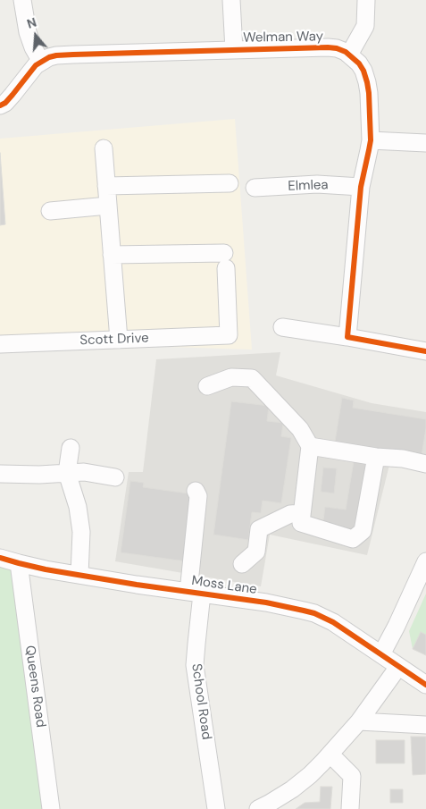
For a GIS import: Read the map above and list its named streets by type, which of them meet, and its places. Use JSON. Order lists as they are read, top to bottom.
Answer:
{
  "streets": {
    "street": [
      "Welman Way",
      "Elmlea",
      "Scott Drive",
      "Moss Lane",
      "Queens Road",
      "School Road"
    ]
  },
  "crossings": [
    ["Moss Lane", "Queens Road"],
    ["Moss Lane", "School Road"]
  ],
  "north": "top"
}
